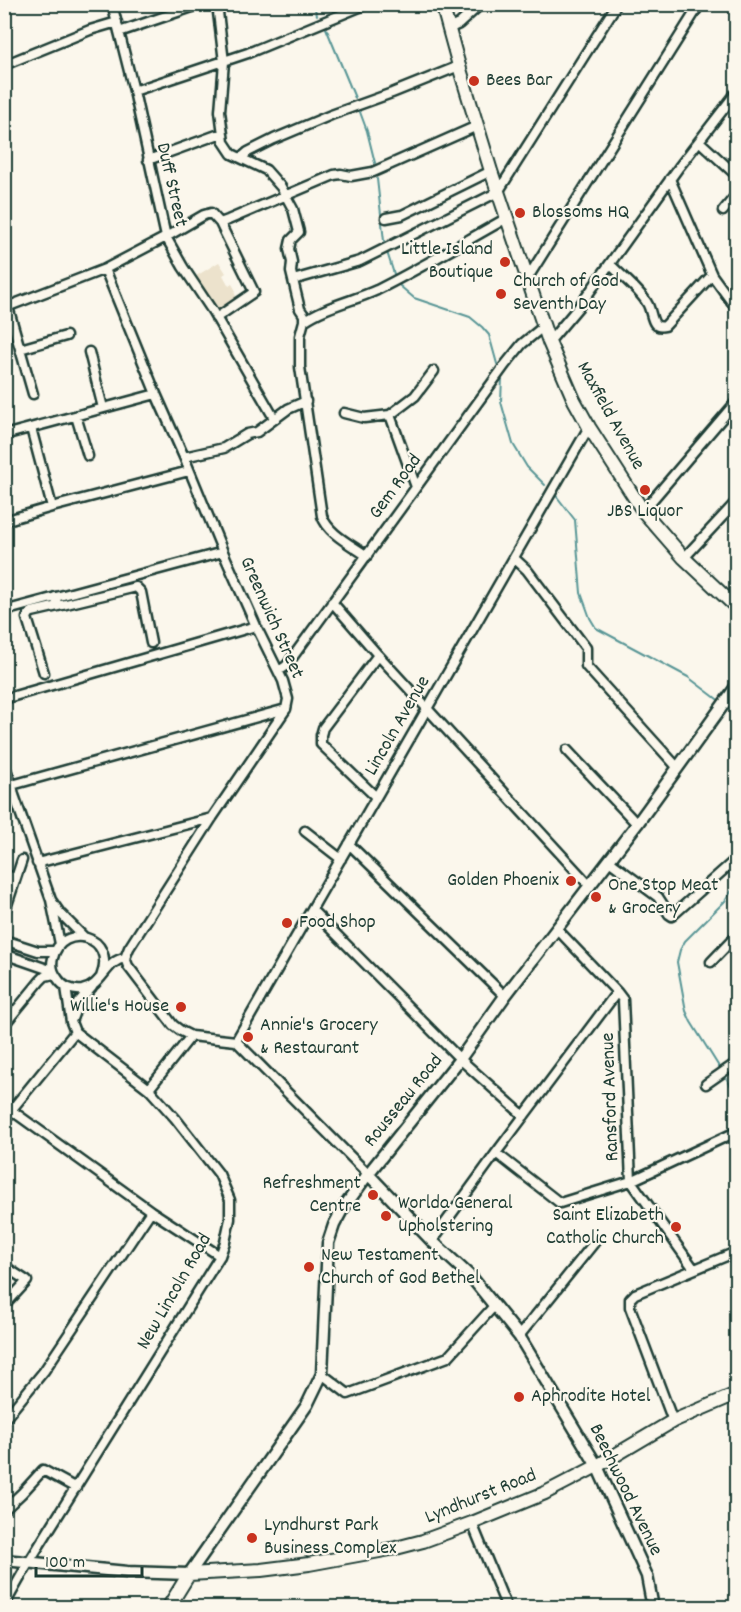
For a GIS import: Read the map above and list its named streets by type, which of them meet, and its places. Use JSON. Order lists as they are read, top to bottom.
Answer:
{
  "streets": {
    "main road": ["Maxfield Avenue", "Lyndhurst Road"],
    "street": [
      "Duff Street",
      "Gem Road",
      "Greenwich Street",
      "Lincoln Avenue",
      "Ransford Avenue",
      "Rousseau Road",
      "New Lincoln Road",
      "Beechwood Avenue"
    ]
  },
  "crossings": [
    ["Maxfield Avenue", "Gem Road"],
    ["Maxfield Avenue", "Lincoln Avenue"],
    ["Gem Road", "Greenwich Street"],
    ["Ransford Avenue", "Rousseau Road"],
    ["Rousseau Road", "Beechwood Avenue"],
    ["Rousseau Road", "Lyndhurst Road"],
    ["New Lincoln Road", "Lyndhurst Road"],
    ["Beechwood Avenue", "Lyndhurst Road"]
  ],
  "places": [
    "Bees Bar",
    "Blossoms HQ",
    "Little Island Boutique",
    "Church of God Seventh Day",
    "JBS Liquor",
    "Golden Phoenix",
    "One Stop Meat & Grocery",
    "Food Shop",
    "Willie's House",
    "Annie's Grocery & Restaurant",
    "Refreshment Centre",
    "Worlda General Upholstering",
    "Saint Elizabeth Catholic Church",
    "New Testament Church of God Bethel",
    "Aphrodite Hotel",
    "Lyndhurst Park Business Complex"
  ],
  "scale_bar": "100 m"
}
